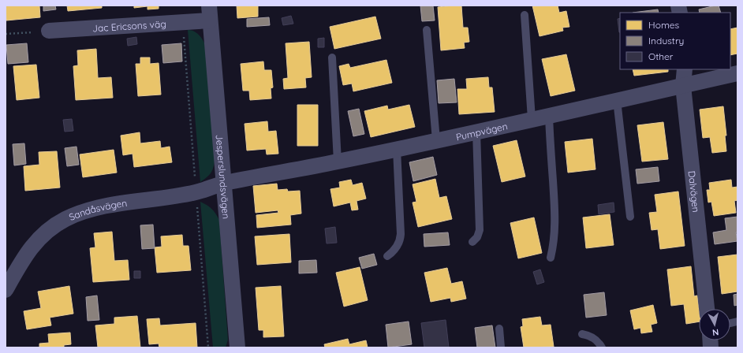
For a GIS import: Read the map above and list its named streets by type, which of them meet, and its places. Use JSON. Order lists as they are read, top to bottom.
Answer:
{
  "streets": {
    "street": [
      "Jac Ericsons väg",
      "Pumpvägen",
      "Jesperslundsvägen",
      "Dalvägen",
      "Sandåsvägen"
    ]
  },
  "crossings": [
    ["Jac Ericsons väg", "Jesperslundsvägen"],
    ["Pumpvägen", "Jesperslundsvägen"],
    ["Pumpvägen", "Dalvägen"],
    ["Pumpvägen", "Sandåsvägen"],
    ["Jesperslundsvägen", "Sandåsvägen"]
  ],
  "legend": ["Homes", "Industry", "Other"],
  "north": "bottom"
}
